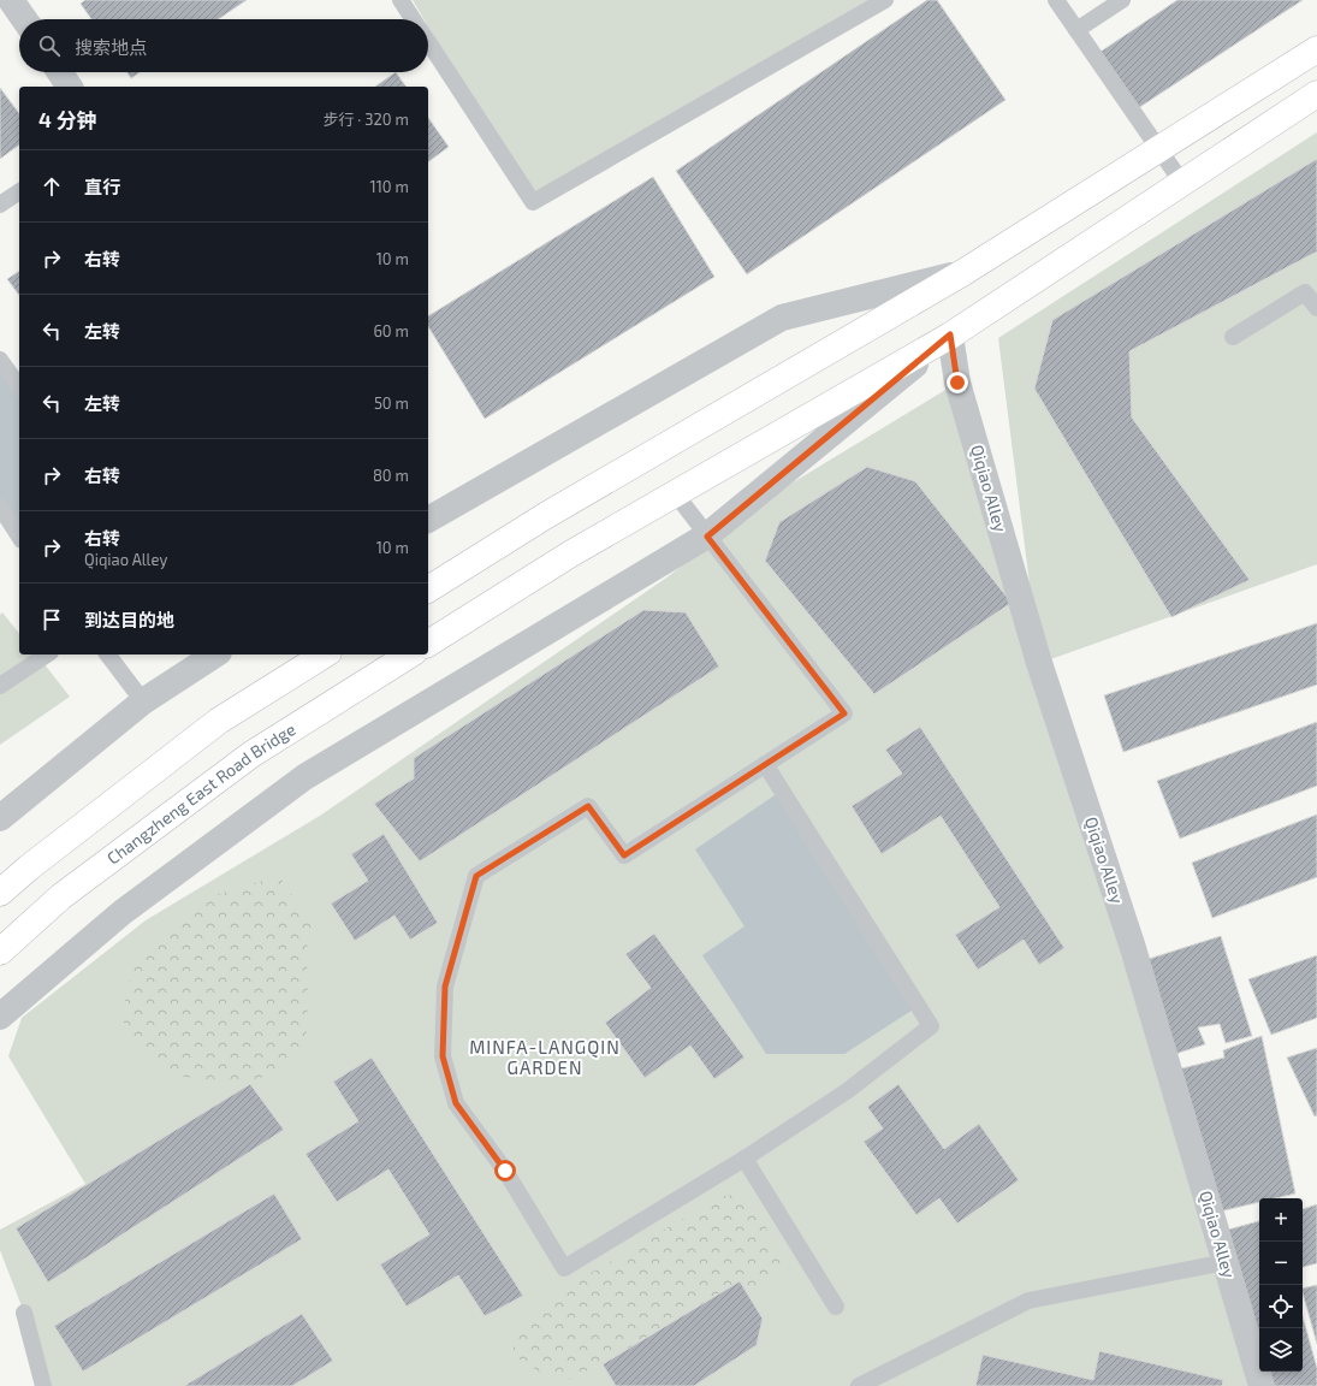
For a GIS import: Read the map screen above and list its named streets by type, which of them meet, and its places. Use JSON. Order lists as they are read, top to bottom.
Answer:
{
  "streets": {
    "main road": ["Changzheng East Road Bridge"],
    "street": ["Qiqiao Alley"]
  },
  "districts": ["MINFA-LANGQIN GARDEN"],
  "page": {
    "search": "搜索地点",
    "heading": ["4 分钟", "步行 · 320 m"],
    "list": [
      ["直行", "110 m"],
      ["右转", "10 m"],
      ["左转", "60 m"],
      ["左转", "50 m"],
      ["右转", "80 m"],
      ["右转", "Qiqiao Alley", "10 m"],
      "到达目的地"
    ],
    "map_buttons": ["+", "−"]
  }
}
